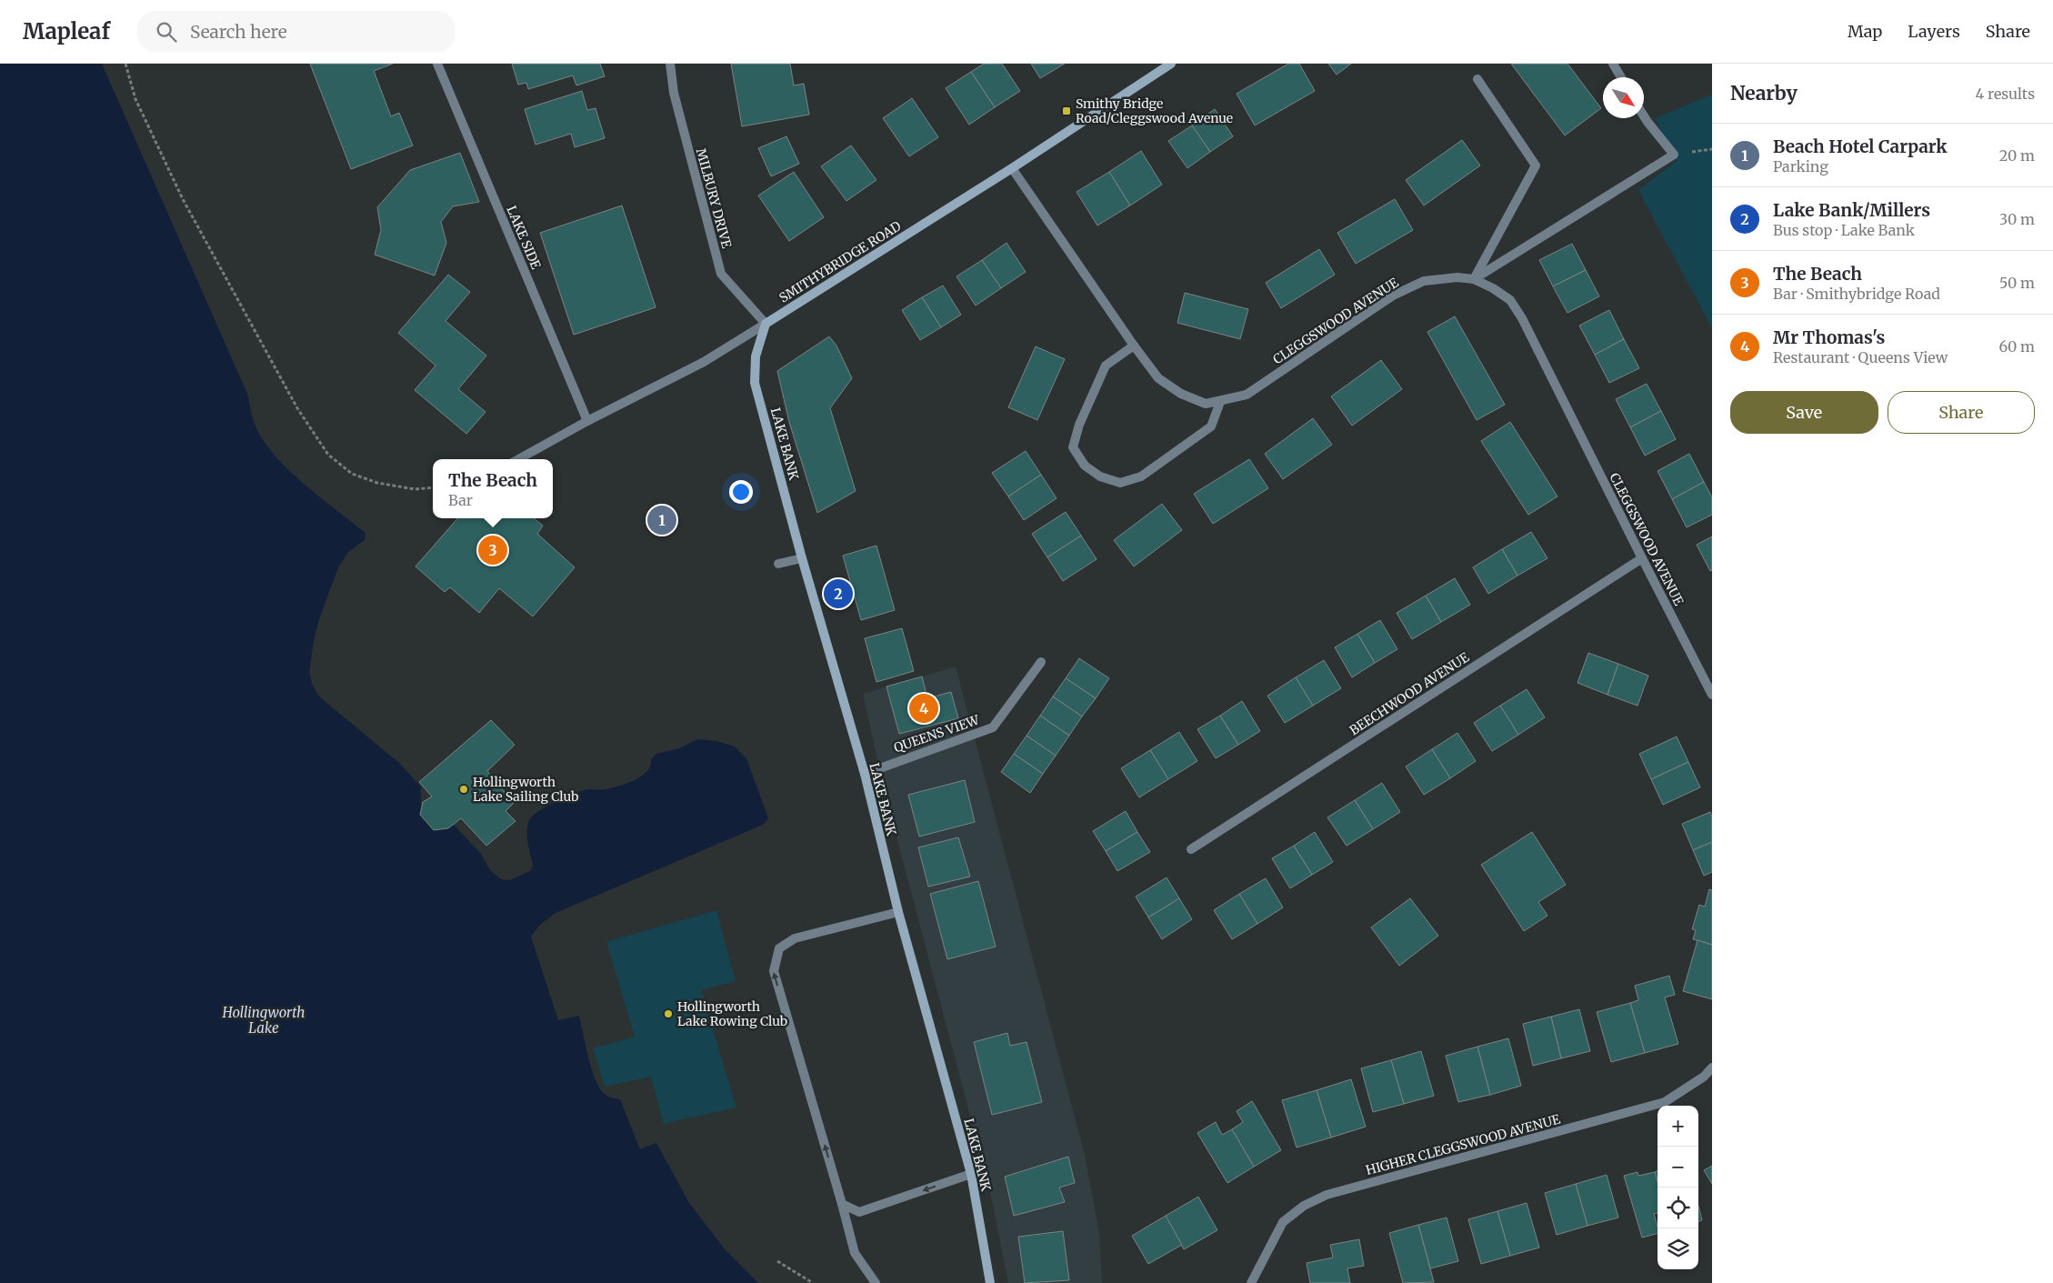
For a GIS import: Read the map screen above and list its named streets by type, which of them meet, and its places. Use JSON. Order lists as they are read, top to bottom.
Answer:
{
  "streets": {
    "main road": ["SMITHYBRIDGE ROAD", "LAKE BANK"],
    "street": [
      "MILBURY DRIVE",
      "LAKE SIDE",
      "CLEGGSWOOD AVENUE",
      "BEECHWOOD AVENUE",
      "QUEENS VIEW",
      "HIGHER CLEGGSWOOD AVENUE"
    ]
  },
  "crossings": [
    ["MILBURY DRIVE", "SMITHYBRIDGE ROAD"],
    ["MILBURY DRIVE", "LAKE BANK"],
    ["LAKE SIDE", "SMITHYBRIDGE ROAD"],
    ["SMITHYBRIDGE ROAD", "CLEGGSWOOD AVENUE"],
    ["SMITHYBRIDGE ROAD", "LAKE BANK"],
    ["CLEGGSWOOD AVENUE", "BEECHWOOD AVENUE"],
    ["LAKE BANK", "QUEENS VIEW"]
  ],
  "water": ["Hollingworth Lake"],
  "places": {
    "transit": ["Smithy Bridge Road/Cleggswood Avenue"],
    "other": ["Hollingworth Lake Sailing Club", "Hollingworth Lake Rowing Club"]
  },
  "north": "bottom right",
  "page": {
    "header": "Mapleaf",
    "search": "Search here",
    "nav": ["Map", "Layers", "Share"],
    "heading": ["Nearby", "4 results"],
    "list": [
      {
        "mark": "1",
        "name": "Beach Hotel Carpark",
        "note": "Parking",
        "value": "20 m"
      },
      {
        "mark": "2",
        "name": "Lake Bank/Millers",
        "note": "Bus stop · Lake Bank",
        "value": "30 m"
      },
      {
        "mark": "3",
        "name": "The Beach",
        "note": "Bar · Smithybridge Road",
        "value": "50 m"
      },
      {
        "mark": "4",
        "name": "Mr Thomas's",
        "note": "Restaurant · Queens View",
        "value": "60 m"
      }
    ],
    "buttons": ["Save", "Share"],
    "popup": ["The Beach", "Bar"],
    "pins": [
      "1",
      "3",
      "2",
      "4"
    ],
    "map_buttons": ["+", "−"]
  }
}
